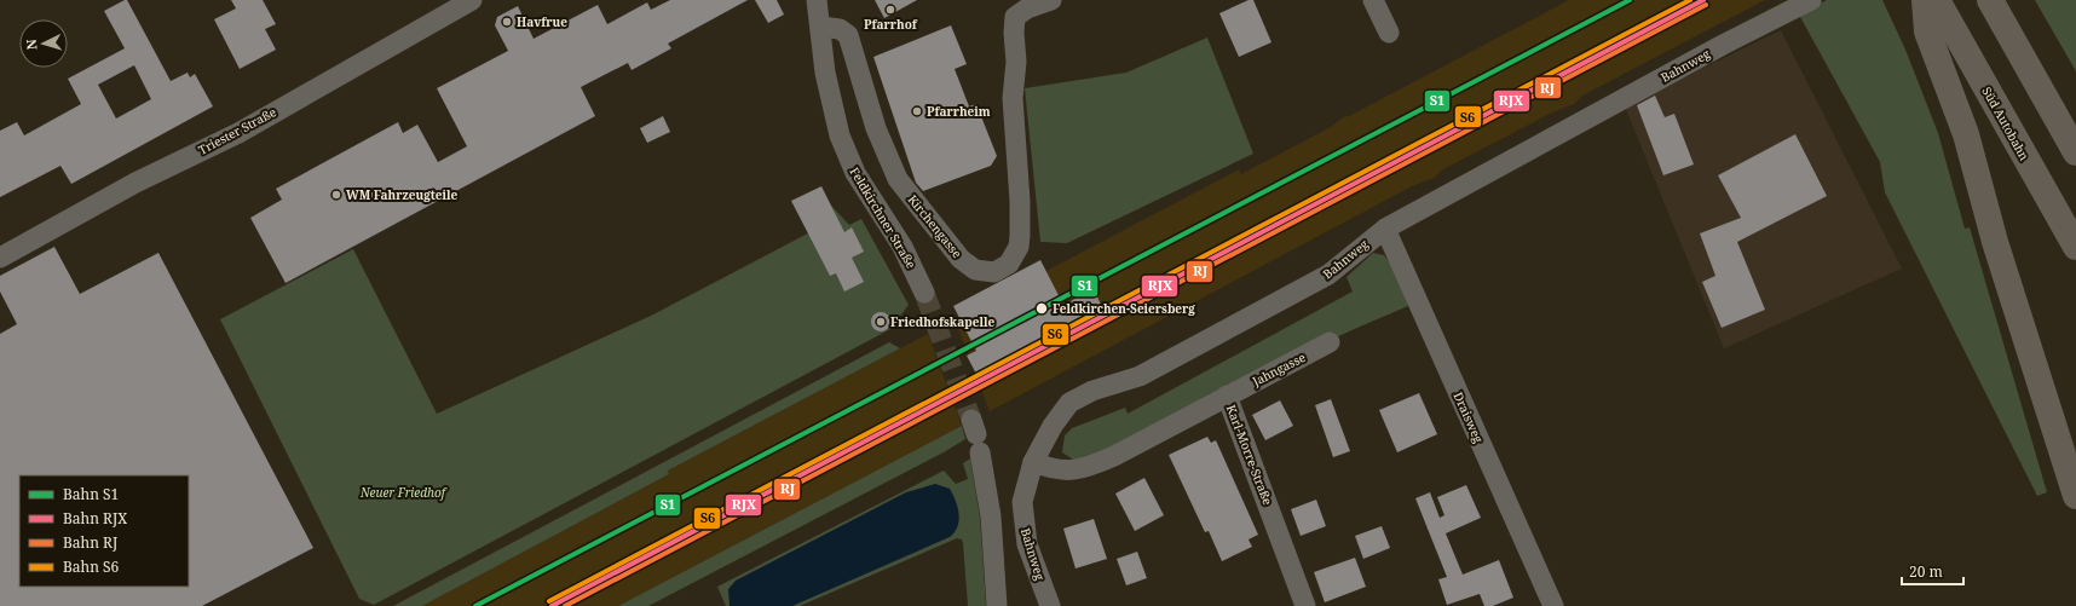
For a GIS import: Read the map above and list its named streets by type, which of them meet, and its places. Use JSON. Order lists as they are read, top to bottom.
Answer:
{
  "streets": {
    "highway": ["Süd Autobahn"],
    "street": [
      "Bahnweg",
      "Triester Straße",
      "Feldkirchner Straße",
      "Kirchengasse",
      "Jahngasse",
      "Draisweg",
      "Karl-Morre-Straße"
    ]
  },
  "crossings": [
    ["Bahnweg", "Draisweg"],
    ["Bahnweg", "Karl-Morre-Straße"],
    ["Feldkirchner Straße", "Kirchengasse"],
    ["Jahngasse", "Karl-Morre-Straße"]
  ],
  "parks": ["Neuer Friedhof"],
  "places": [
    "Pfarrhof",
    "Havfrue",
    "Pfarrheim",
    "WM Fahrzeugteile",
    "Feldkirchen-Seiersberg",
    "Friedhofskapelle"
  ],
  "lines": [
    "rail line S1",
    "rail line RJX",
    "rail line S6",
    "rail line RJ"
  ],
  "legend": [
    "Bahn S1",
    "Bahn RJX",
    "Bahn RJ",
    "Bahn S6"
  ],
  "scale_bar": "20 m",
  "north": "left"
}
